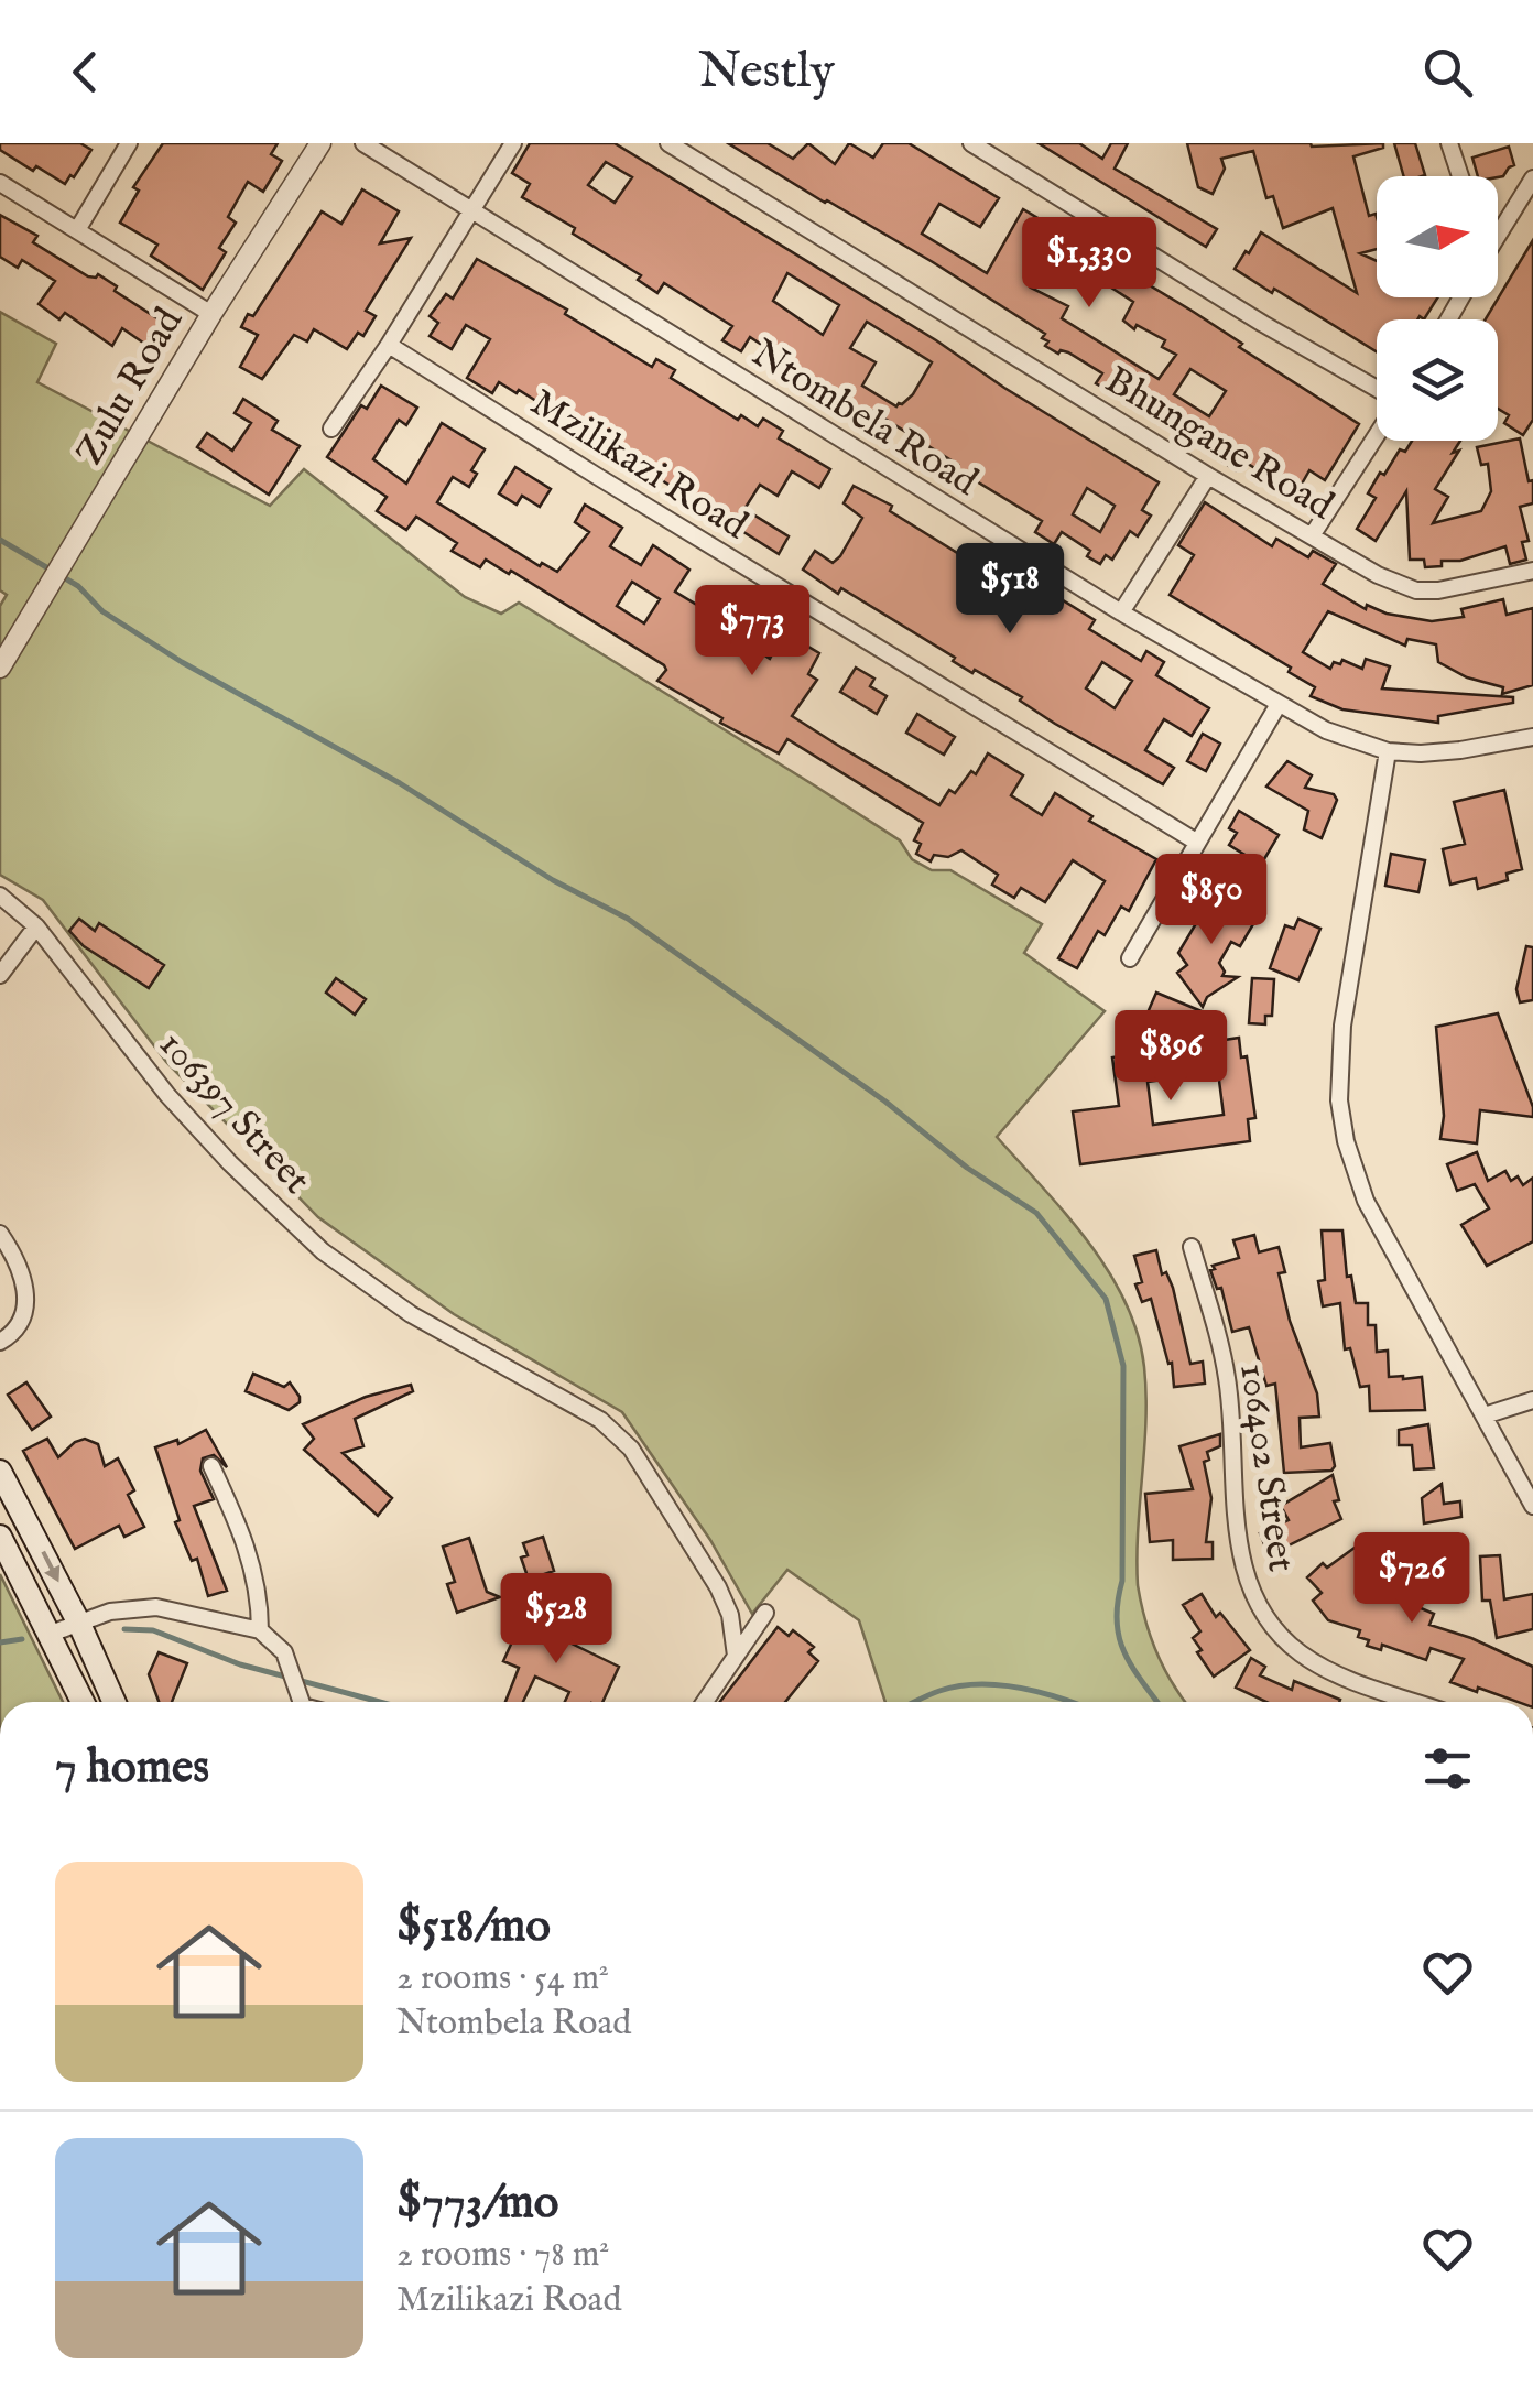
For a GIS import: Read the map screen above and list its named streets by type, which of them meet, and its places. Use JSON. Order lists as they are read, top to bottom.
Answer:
{
  "streets": {
    "street": [
      "Zulu Road",
      "Ntombela Road",
      "Bhungane Road",
      "Mzilikazi Road",
      "106397 Street",
      "106402 Street"
    ]
  },
  "north": "right",
  "page": {
    "header": "Nestly",
    "price": [
      "$1,330",
      "$518",
      "$773",
      "$850",
      "$896",
      "$726",
      "$528"
    ],
    "heading": "7 homes",
    "list": [
      {
        "name": "$518/mo",
        "note": "2 rooms · 54 m² · Ntombela Road"
      },
      {
        "name": "$773/mo",
        "note": "2 rooms · 78 m² · Mzilikazi Road"
      }
    ]
  }
}
